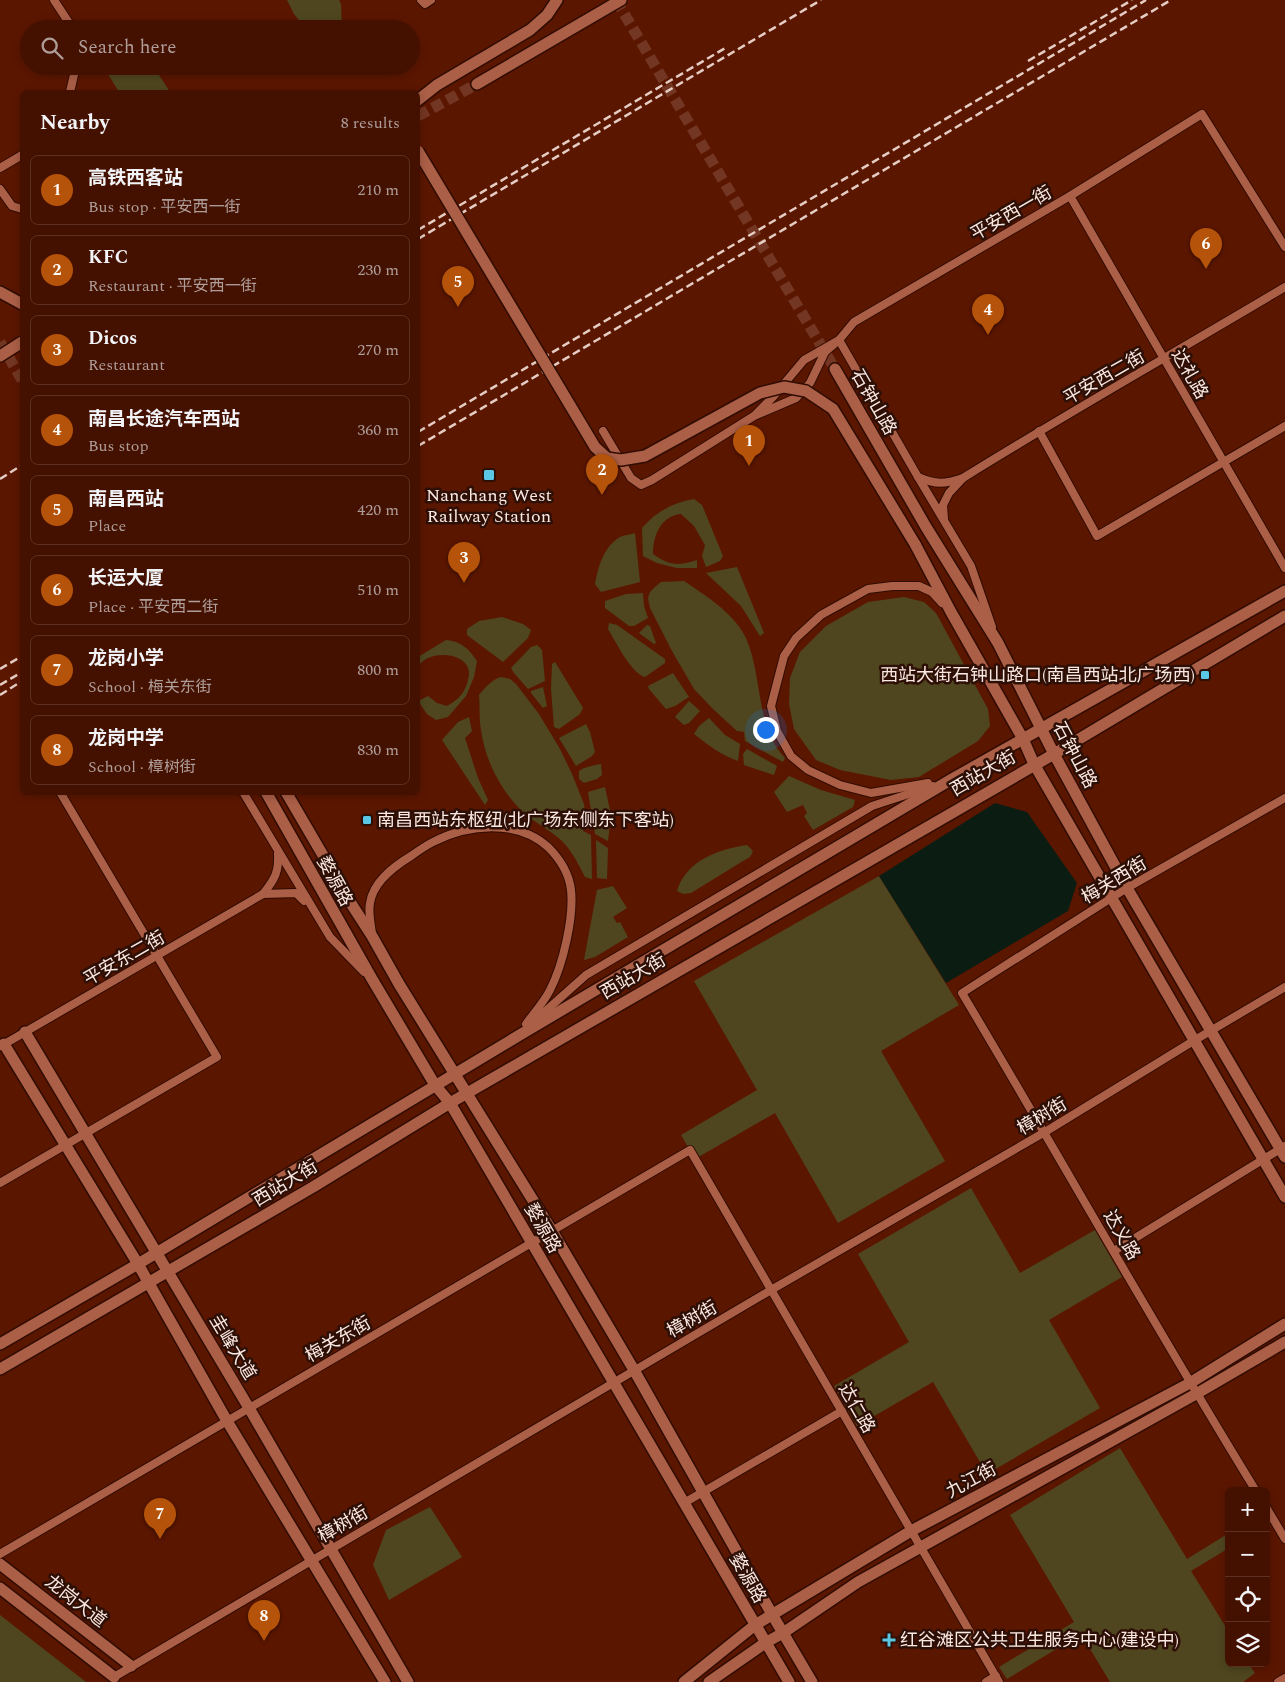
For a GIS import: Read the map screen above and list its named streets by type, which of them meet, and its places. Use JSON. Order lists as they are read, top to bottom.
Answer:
{
  "streets": {
    "street": [
      "平安西一街",
      "达礼路",
      "平安西二街",
      "石钟山路",
      "西站大街",
      "梅关西街",
      "婺源路",
      "平安东二街",
      "樟树街",
      "达义路",
      "梅关东街",
      "圭峰大道",
      "达仁路",
      "九江街",
      "龙岗大道"
    ]
  },
  "crossings": [
    ["平安西一街", "达礼路"],
    ["达礼路", "平安西二街"],
    ["石钟山路", "西站大街"],
    ["石钟山路", "梅关西街"],
    ["石钟山路", "樟树街"],
    ["西站大街", "婺源路"],
    ["西站大街", "圭峰大道"],
    ["梅关西街", "达义路"],
    ["婺源路", "樟树街"],
    ["婺源路", "梅关东街"],
    ["婺源路", "九江街"],
    ["平安东二街", "圭峰大道"],
    ["樟树街", "达义路"],
    ["樟树街", "圭峰大道"],
    ["樟树街", "达仁路"],
    ["樟树街", "龙岗大道"],
    ["达义路", "九江街"],
    ["梅关东街", "圭峰大道"],
    ["梅关东街", "达仁路"],
    ["达仁路", "九江街"]
  ],
  "places": {
    "transit": ["Nanchang West Railway Station", "西站大街石钟山路口(南昌西站北广场西)", "南昌西站东枢纽(北广场东侧东下客站)"],
    "health": ["红谷滩区公共卫生服务中心(建设中)"]
  },
  "page": {
    "search": "Search here",
    "heading": ["Nearby", "8 results"],
    "list": [
      {
        "mark": "1",
        "name": "高铁西客站",
        "note": "Bus stop · 平安西一街",
        "value": "210 m"
      },
      {
        "mark": "2",
        "name": "KFC",
        "note": "Restaurant · 平安西一街",
        "value": "230 m"
      },
      {
        "mark": "3",
        "name": "Dicos",
        "note": "Restaurant",
        "value": "270 m"
      },
      {
        "mark": "4",
        "name": "南昌长途汽车西站",
        "note": "Bus stop",
        "value": "360 m"
      },
      {
        "mark": "5",
        "name": "南昌西站",
        "note": "Place",
        "value": "420 m"
      },
      {
        "mark": "6",
        "name": "长运大厦",
        "note": "Place · 平安西二街",
        "value": "510 m"
      },
      {
        "mark": "7",
        "name": "龙岗小学",
        "note": "School · 梅关东街",
        "value": "800 m"
      },
      {
        "mark": "8",
        "name": "龙岗中学",
        "note": "School · 樟树街",
        "value": "830 m"
      }
    ],
    "pins": [
      "6",
      "5",
      "4",
      "1",
      "2",
      "3",
      "7",
      "8"
    ],
    "map_buttons": ["+", "−"]
  }
}
